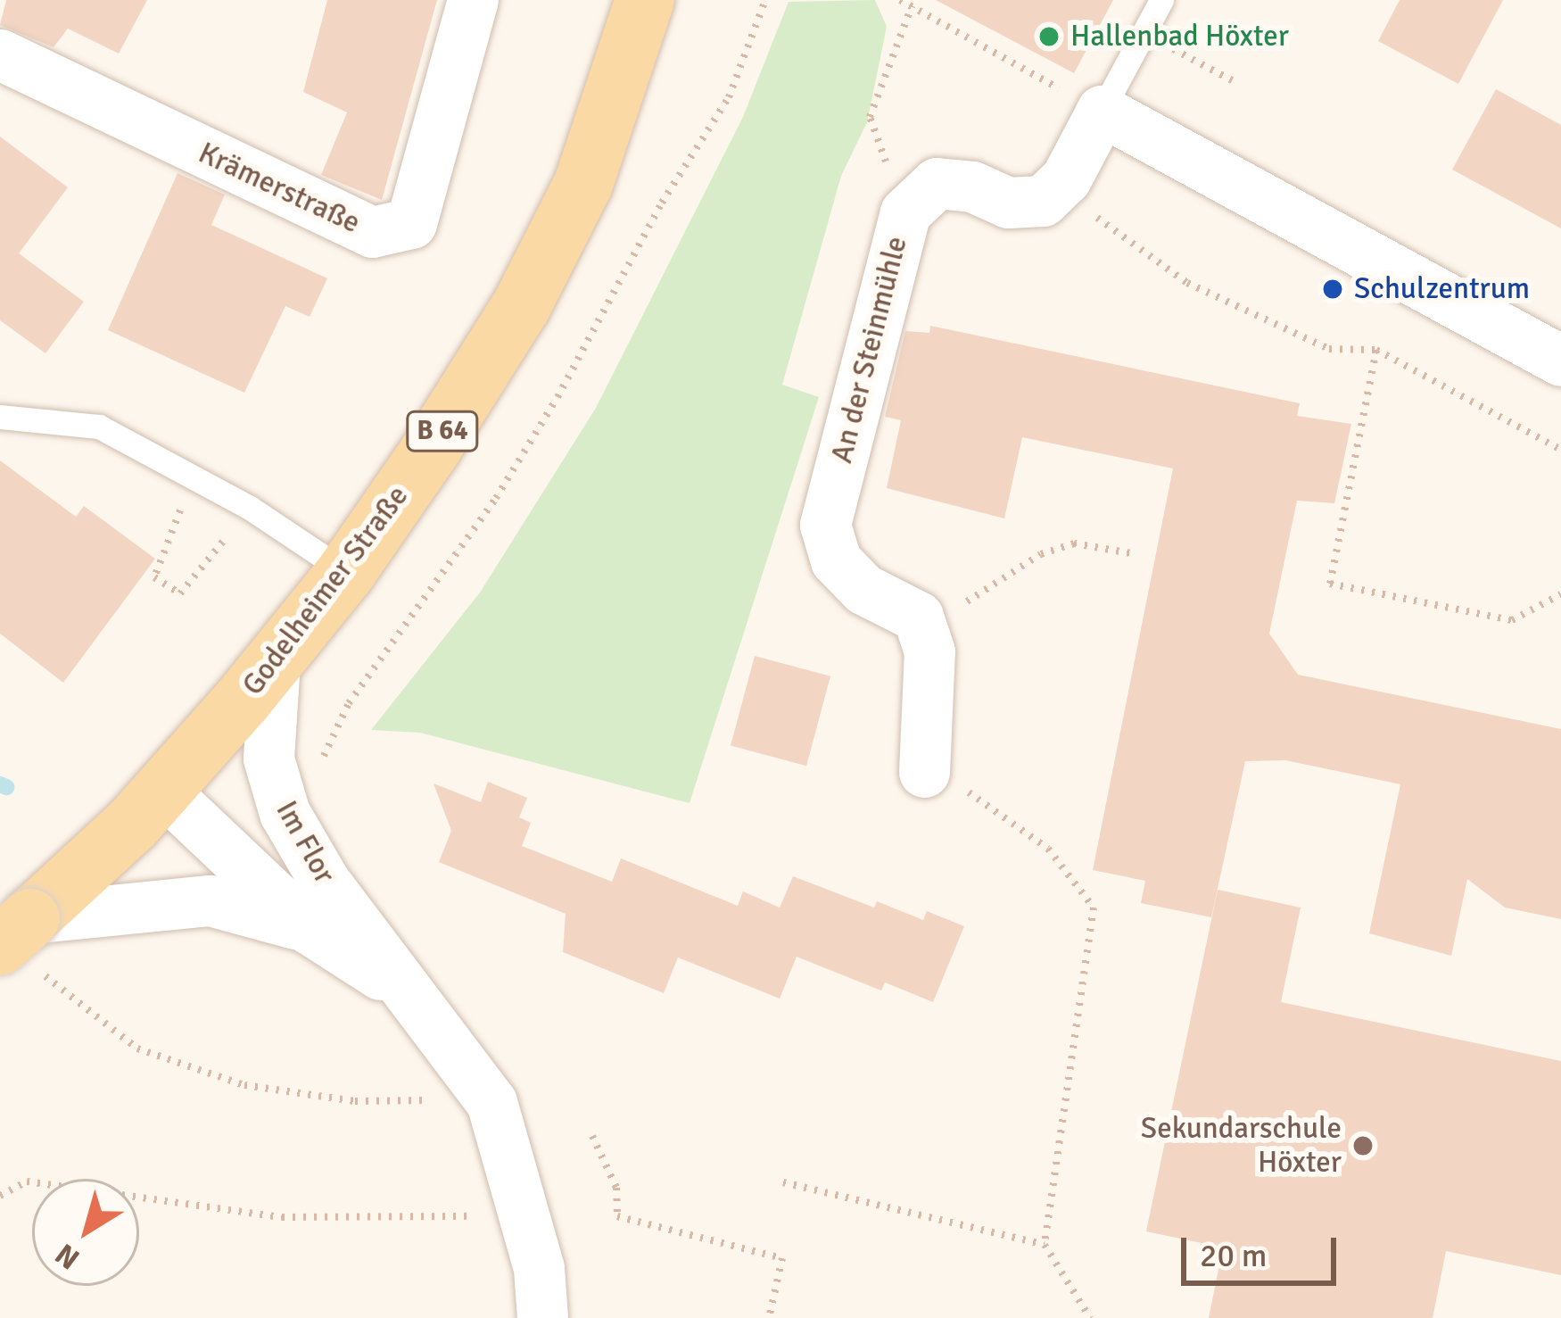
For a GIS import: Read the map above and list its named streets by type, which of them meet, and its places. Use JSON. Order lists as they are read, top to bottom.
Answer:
{
  "streets": {
    "main road": ["B 64", "Godelheimer Straße"],
    "street": ["Krämerstraße", "An der Steinmühle", "Im Flor"]
  },
  "crossings": [
    ["Godelheimer Straße", "Im Flor"]
  ],
  "places": ["Hallenbad Höxter", "Schulzentrum", "Sekundarschule Höxter"],
  "scale_bar": "20 m",
  "north": "bottom left"
}
